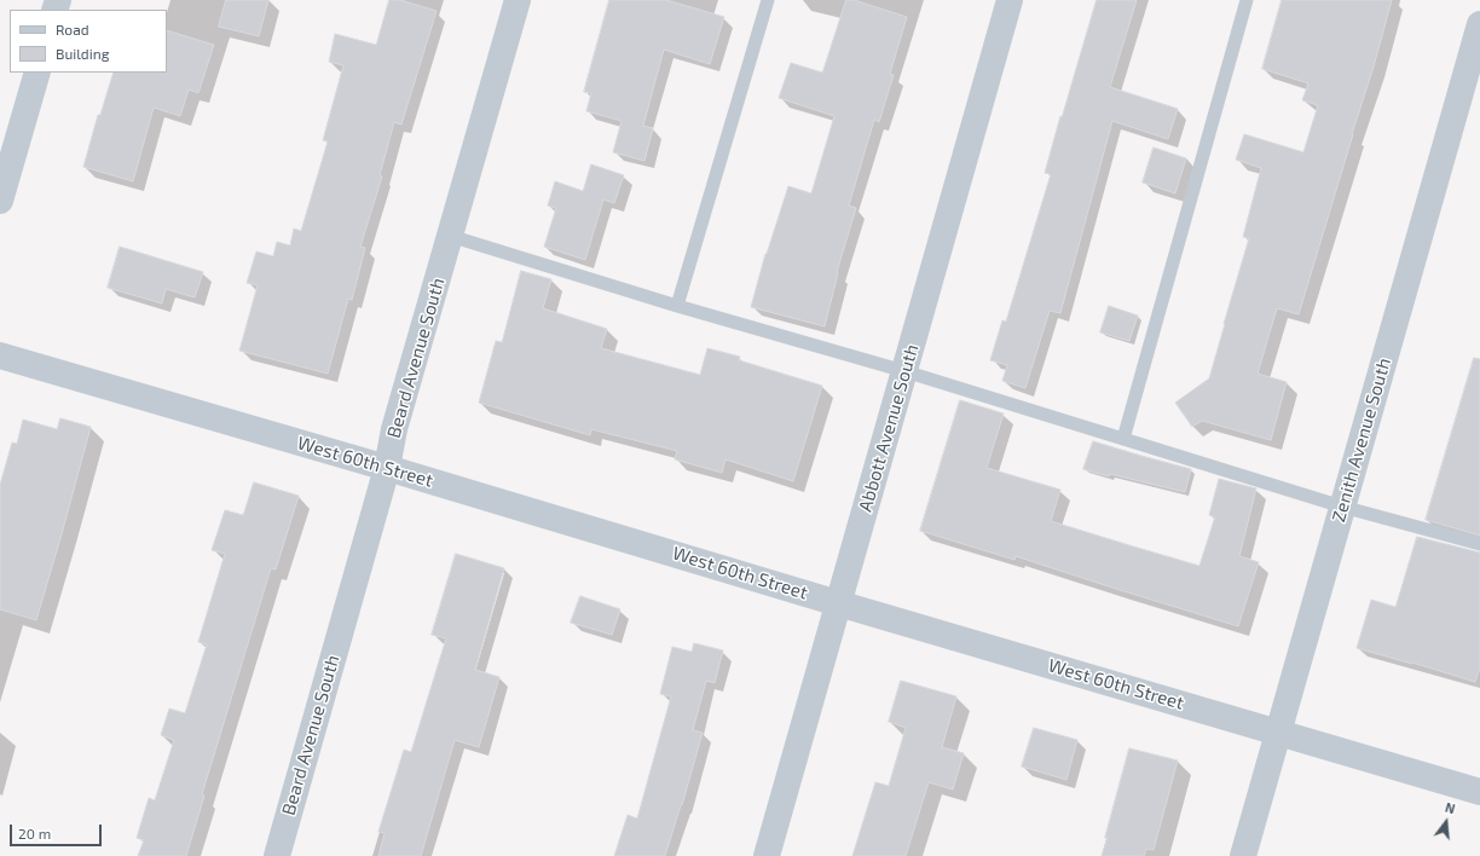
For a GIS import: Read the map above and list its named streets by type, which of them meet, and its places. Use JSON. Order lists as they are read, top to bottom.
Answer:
{
  "streets": {
    "street": [
      "Beard Avenue South",
      "Abbott Avenue South",
      "Zenith Avenue South",
      "West 60th Street"
    ]
  },
  "crossings": [
    ["Beard Avenue South", "West 60th Street"],
    ["Abbott Avenue South", "West 60th Street"],
    ["Zenith Avenue South", "West 60th Street"]
  ],
  "legend": ["Road", "Building"],
  "scale_bar": "20 m",
  "north": "top"
}
